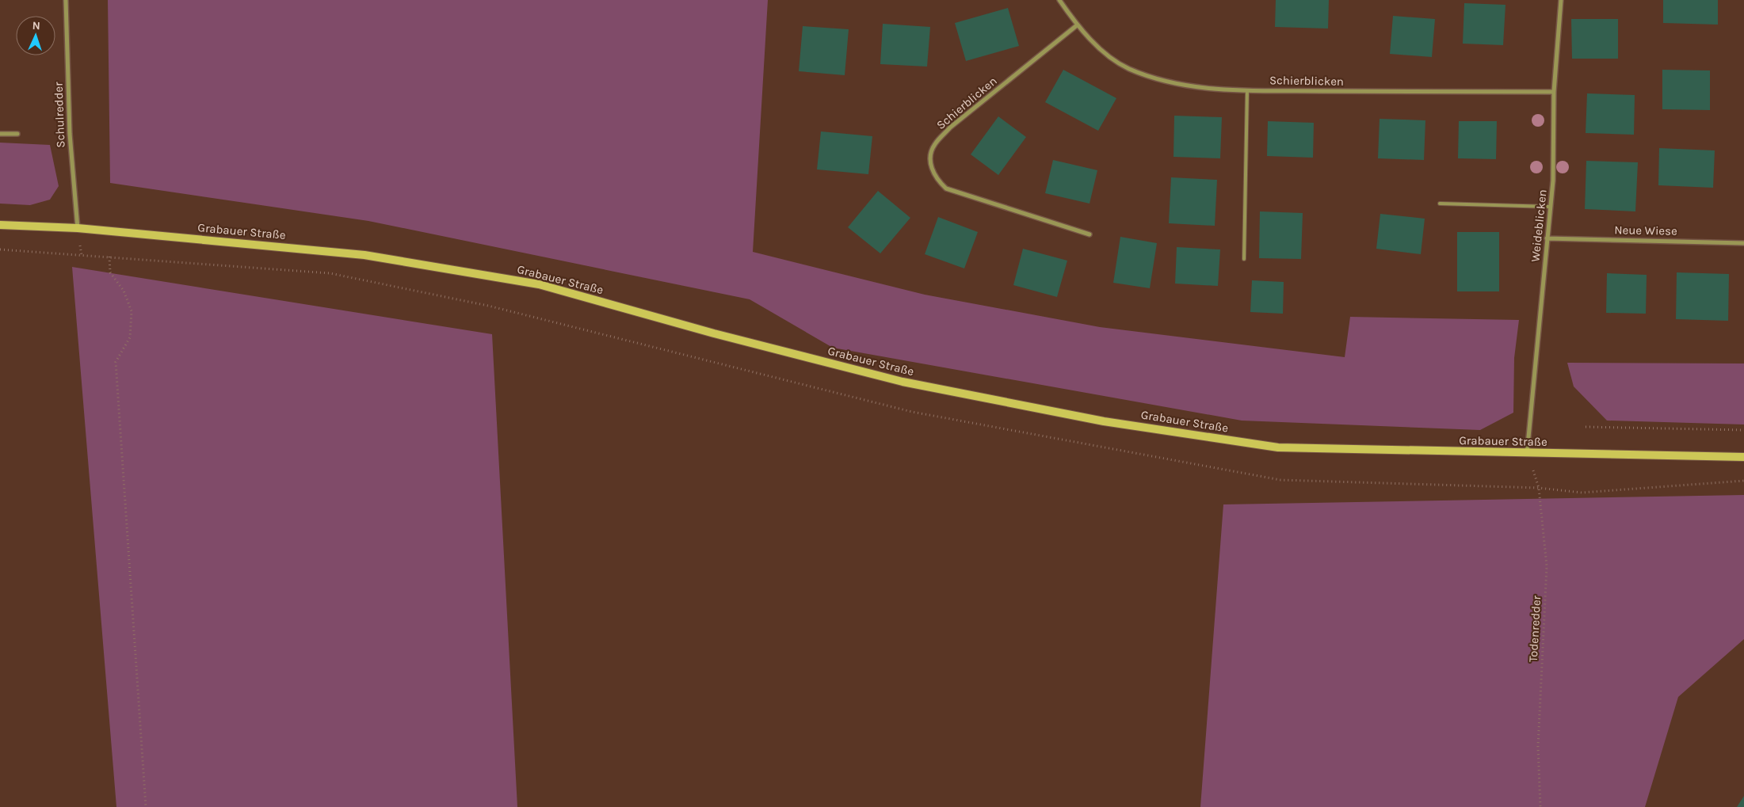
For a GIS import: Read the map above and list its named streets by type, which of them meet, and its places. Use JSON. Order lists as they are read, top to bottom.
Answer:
{
  "streets": {
    "main road": ["Grabauer Straße"],
    "street": [
      "Schierblicken",
      "Schulredder",
      "Weideblicken",
      "Neue Wiese"
    ],
    "path": ["Todenredder"]
  },
  "crossings": [
    ["Schierblicken", "Weideblicken"],
    ["Schulredder", "Grabauer Straße"],
    ["Weideblicken", "Neue Wiese"],
    ["Weideblicken", "Grabauer Straße"],
    ["Weideblicken", "Todenredder"],
    ["Grabauer Straße", "Todenredder"]
  ],
  "north": "top"
}
